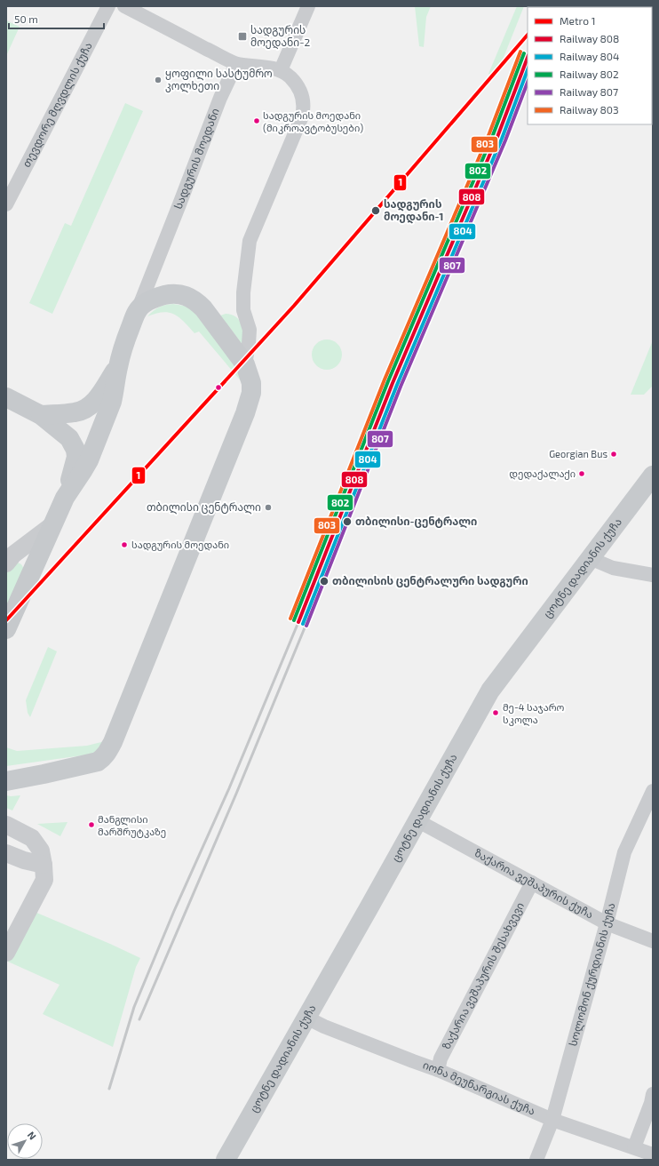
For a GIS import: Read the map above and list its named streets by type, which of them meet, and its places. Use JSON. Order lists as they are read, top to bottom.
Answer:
{
  "streets": {
    "main road": ["სადგურის მოედანი", "ცოტნე დადიანის ქუჩა"],
    "street": [
      "თევდორე მღვდლის ქუჩა",
      "ზაქარია ვეშაპურის ქუჩა",
      "სოლომონ ქურდიანის ქუჩა",
      "ზაქარია ვეშაპურის შესახვევი",
      "იონა მეუნარგიას ქუჩა"
    ]
  },
  "crossings": [
    ["ცოტნე დადიანის ქუჩა", "ზაქარია ვეშაპურის ქუჩა"],
    ["ცოტნე დადიანის ქუჩა", "იონა მეუნარგიას ქუჩა"],
    ["ზაქარია ვეშაპურის ქუჩა", "სოლომონ ქურდიანის ქუჩა"],
    ["ზაქარია ვეშაპურის ქუჩა", "ზაქარია ვეშაპურის შესახვევი"],
    ["სოლომონ ქურდიანის ქუჩა", "იონა მეუნარგიას ქუჩა"],
    ["ზაქარია ვეშაპურის შესახვევი", "იონა მეუნარგიას ქუჩა"]
  ],
  "places": {
    "transit": ["სადგურის მოედანი-2"],
    "other": [
      "ყოფილი სასტუმრო კოლხეთი",
      "სადგურის მოედანი (მიკროავტობუსები)",
      "სადგურის მოედანი-1",
      "Georgian Bus",
      "დედაქალაქი",
      "თბილისი ცენტრალი",
      "თბილისი-ცენტრალი",
      "სადგურის მოედანი",
      "თბილისის ცენტრალური სადგური",
      "მე-4 საჯარო სკოლა",
      "მანგლისი მარშრუტკაზე"
    ]
  },
  "lines": [
    "metro line 1",
    "rail line 803",
    "rail line 802",
    "rail line 808",
    "rail line 804",
    "rail line 807"
  ],
  "legend": [
    "Metro 1",
    "Railway 808",
    "Railway 804",
    "Railway 802",
    "Railway 807",
    "Railway 803"
  ],
  "scale_bar": "50 m",
  "north": "top right"
}
